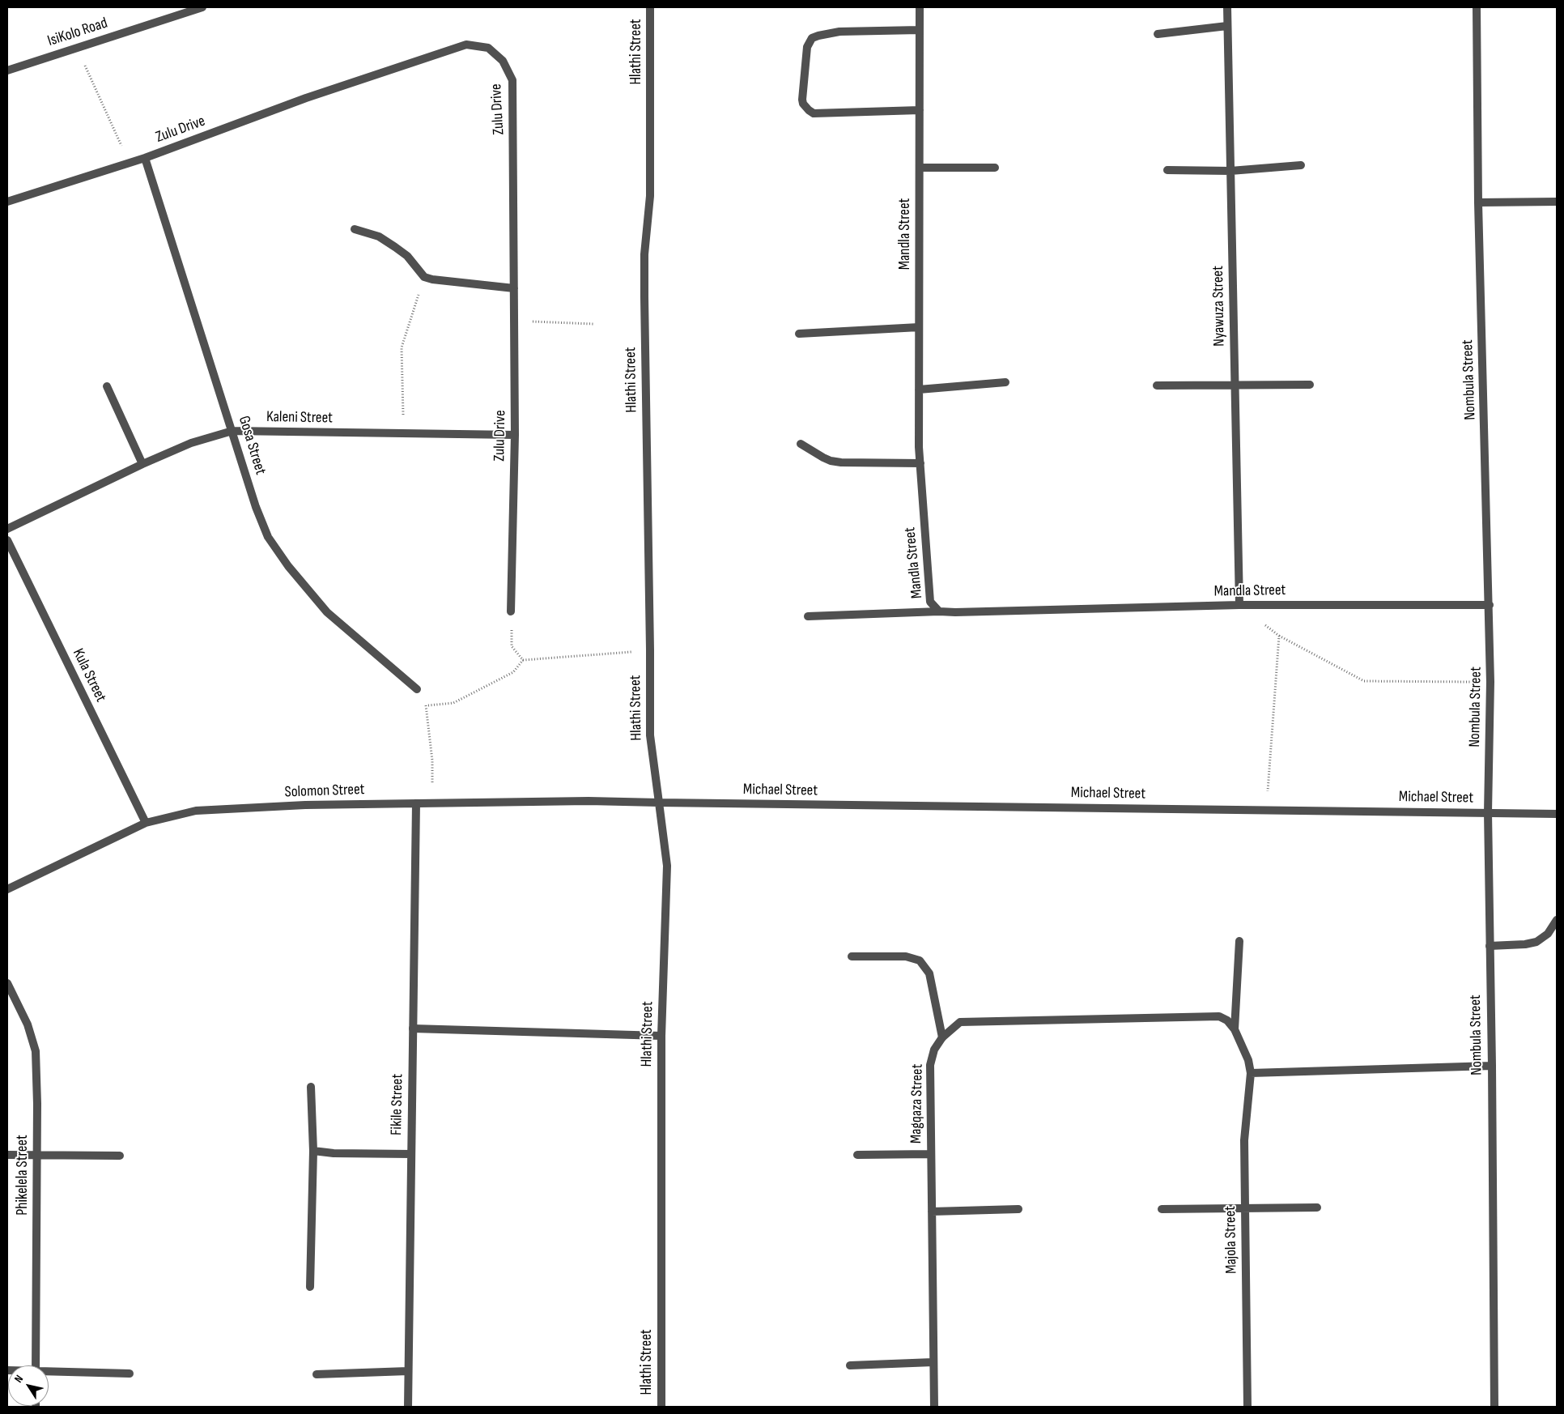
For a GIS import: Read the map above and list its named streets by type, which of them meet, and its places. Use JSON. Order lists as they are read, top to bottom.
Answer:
{
  "streets": {
    "street": [
      "IsiKolo Road",
      "Hlathi Street",
      "Zulu Drive",
      "Mandla Street",
      "Nyawuza Street",
      "Nombula Street",
      "Kaleni Street",
      "Gosa Street",
      "Kula Street",
      "Michael Street",
      "Solomon Street",
      "Magqaza Street",
      "Fikile Street",
      "Phikelela Street",
      "Majola Street"
    ]
  },
  "crossings": [
    ["Hlathi Street", "Michael Street"],
    ["Hlathi Street", "Solomon Street"],
    ["Zulu Drive", "Kaleni Street"],
    ["Zulu Drive", "Gosa Street"],
    ["Mandla Street", "Nyawuza Street"],
    ["Mandla Street", "Nombula Street"],
    ["Nombula Street", "Michael Street"],
    ["Kaleni Street", "Gosa Street"],
    ["Kula Street", "Solomon Street"],
    ["Michael Street", "Solomon Street"],
    ["Solomon Street", "Fikile Street"],
    ["Magqaza Street", "Majola Street"]
  ],
  "north": "top left"
}
